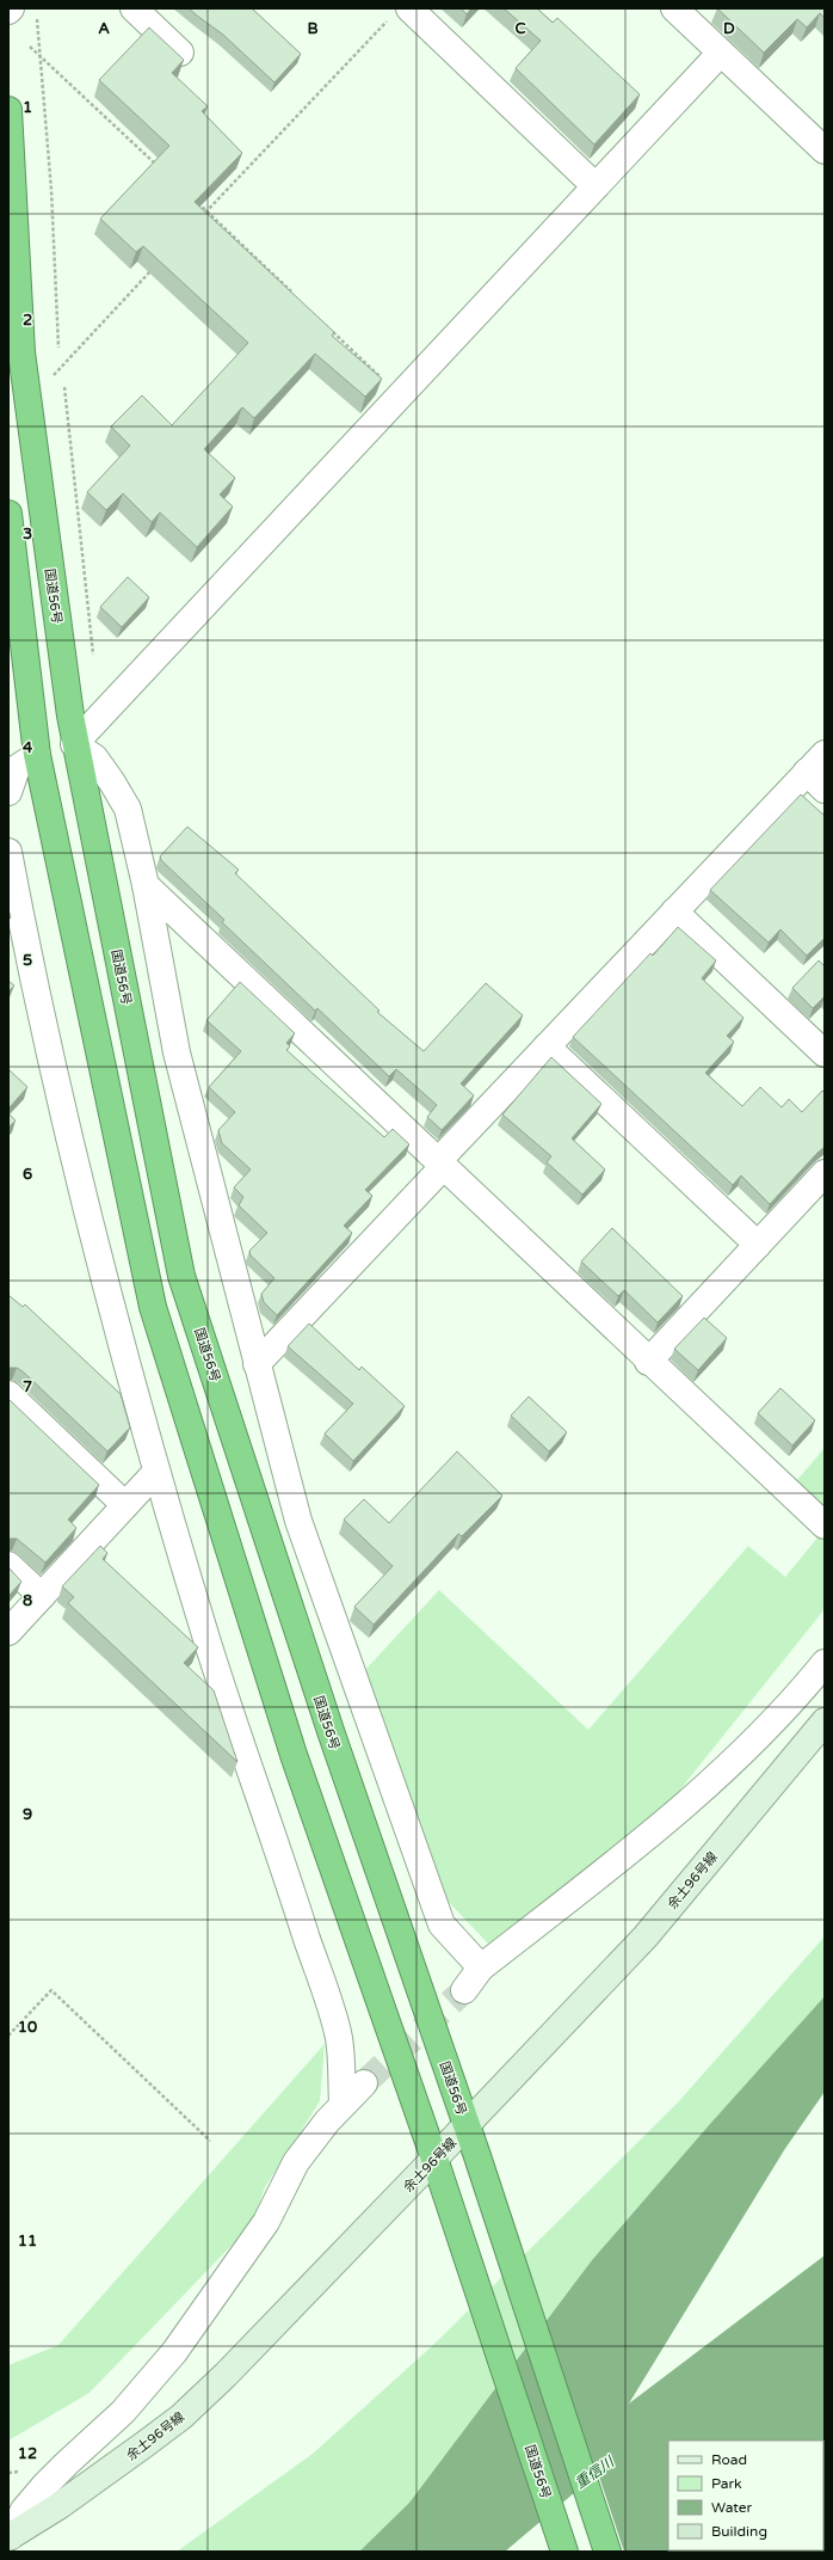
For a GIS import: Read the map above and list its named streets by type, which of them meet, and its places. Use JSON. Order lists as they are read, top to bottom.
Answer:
{
  "streets": {
    "highway": ["国道56号"],
    "street": ["余土96号線"]
  },
  "crossings": [
    ["国道56号", "余土96号線"]
  ],
  "water": ["重信川"],
  "legend": [
    "Road",
    "Park",
    "Water",
    "Building"
  ],
  "grid": {
    "columns": [
      "A",
      "B",
      "C",
      "D"
    ],
    "rows": [
      "1",
      "2",
      "3",
      "4",
      "5",
      "6",
      "7",
      "8",
      "9",
      "10",
      "11",
      "12"
    ]
  }
}
